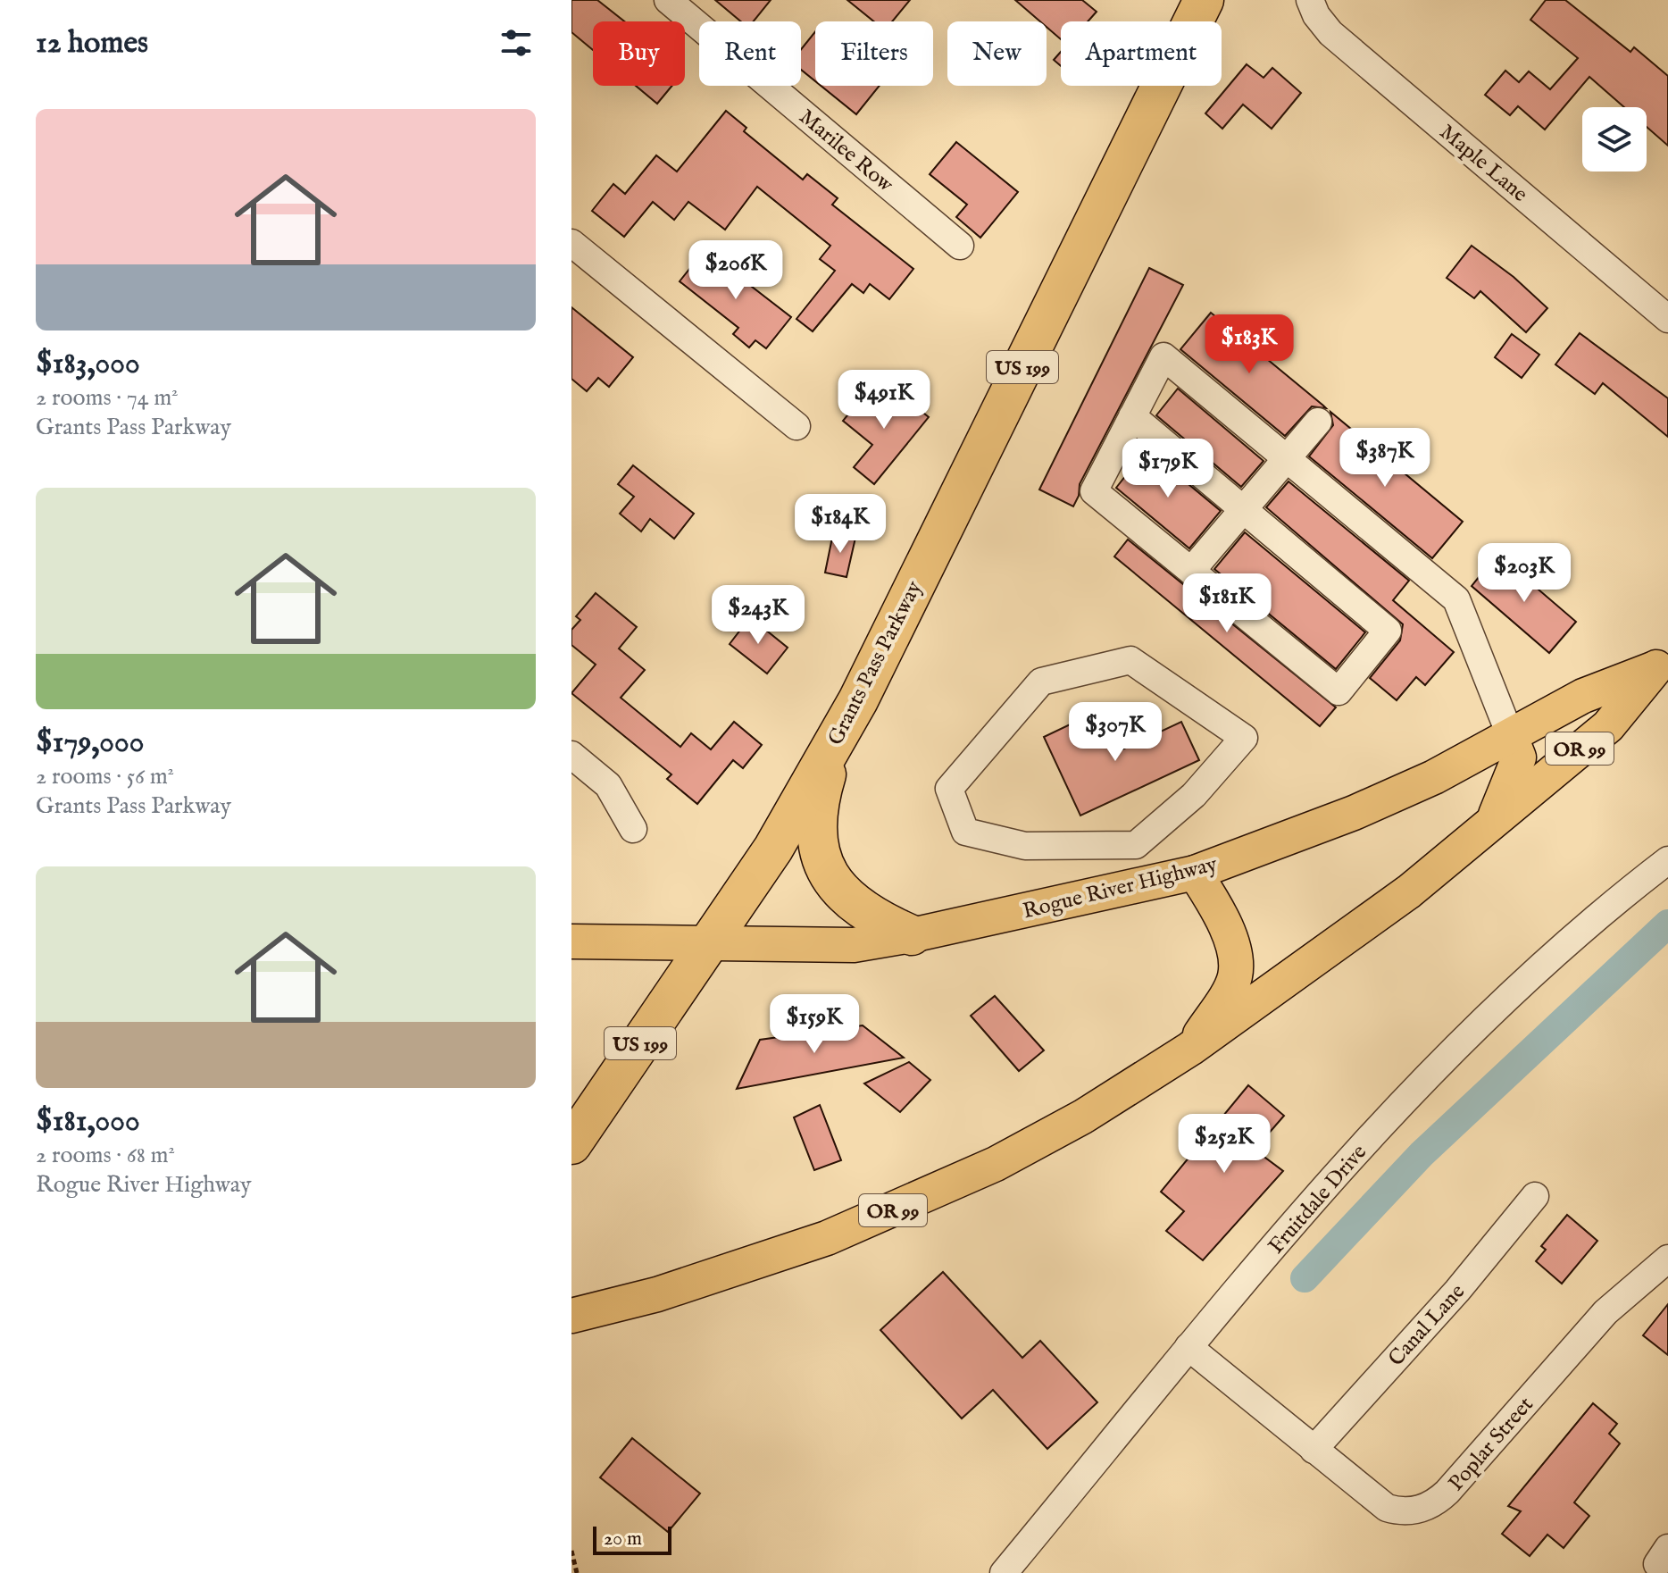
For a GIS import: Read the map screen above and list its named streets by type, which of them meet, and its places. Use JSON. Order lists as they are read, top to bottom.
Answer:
{
  "streets": {
    "highway": ["US 199", "Grants Pass Parkway"],
    "main road": ["OR 99", "Rogue River Highway"],
    "street": [
      "Marilee Row",
      "Maple Lane",
      "Fruitdale Drive",
      "Canal Lane",
      "Poplar Street"
    ]
  },
  "crossings": [
    ["Grants Pass Parkway", "Rogue River Highway"],
    ["OR 99", "Rogue River Highway"],
    ["Fruitdale Drive", "Poplar Street"],
    ["Canal Lane", "Poplar Street"]
  ],
  "scale_bar": "20 m",
  "page": {
    "heading": "12 homes",
    "chip": [
      "Buy",
      "Rent",
      "Filters",
      "New",
      "Apartment"
    ],
    "list": [
      {
        "name": "$183,000",
        "note": "2 rooms · 74 m² · Grants Pass Parkway"
      },
      {
        "name": "$179,000",
        "note": "2 rooms · 56 m² · Grants Pass Parkway"
      },
      {
        "name": "$181,000",
        "note": "2 rooms · 68 m² · Rogue River Highway"
      }
    ],
    "price": [
      "$206K",
      "$183K",
      "$491K",
      "$387K",
      "$179K",
      "$184K",
      "$203K",
      "$181K",
      "$243K",
      "$307K",
      "$159K",
      "$252K"
    ],
    "scale": "20 m"
  }
}
